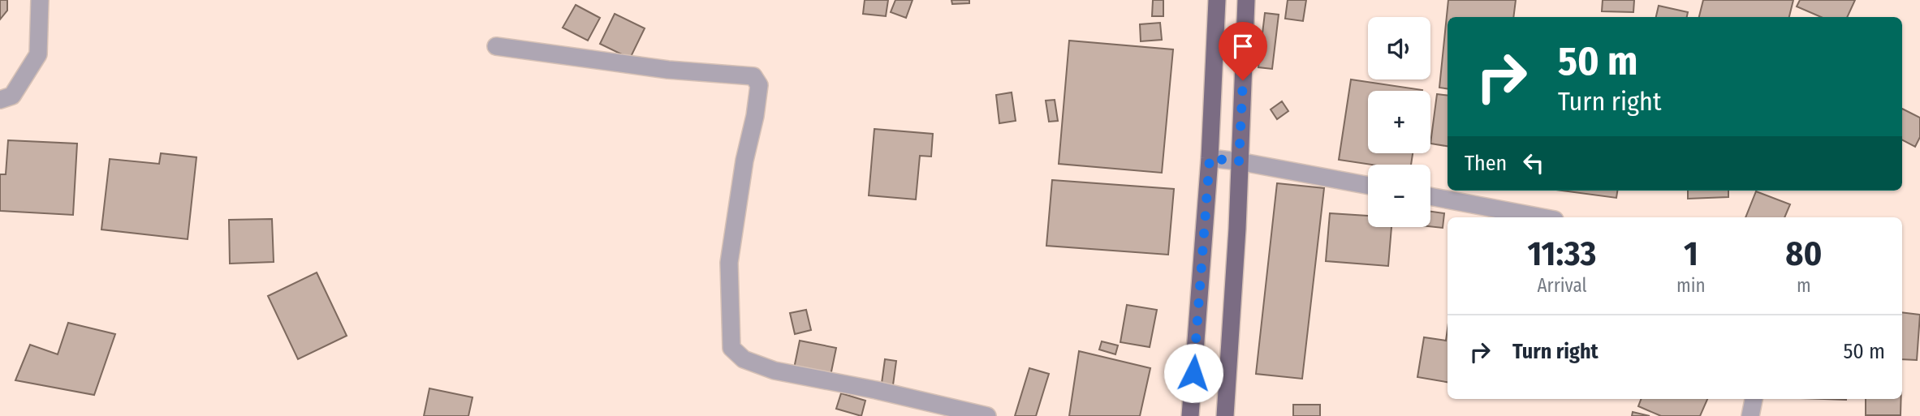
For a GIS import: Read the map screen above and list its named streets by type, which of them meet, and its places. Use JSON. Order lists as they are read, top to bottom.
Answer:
{
  "page": {
    "map_buttons": ["+", "−"],
    "turn": ["50 m", "Turn right"],
    "then": "Then",
    "eta": [
      "11:33",
      "Arrival",
      "1",
      "min",
      "80",
      "m"
    ],
    "list": [
      {
        "name": "Turn right",
        "value": "50 m"
      }
    ]
  }
}
